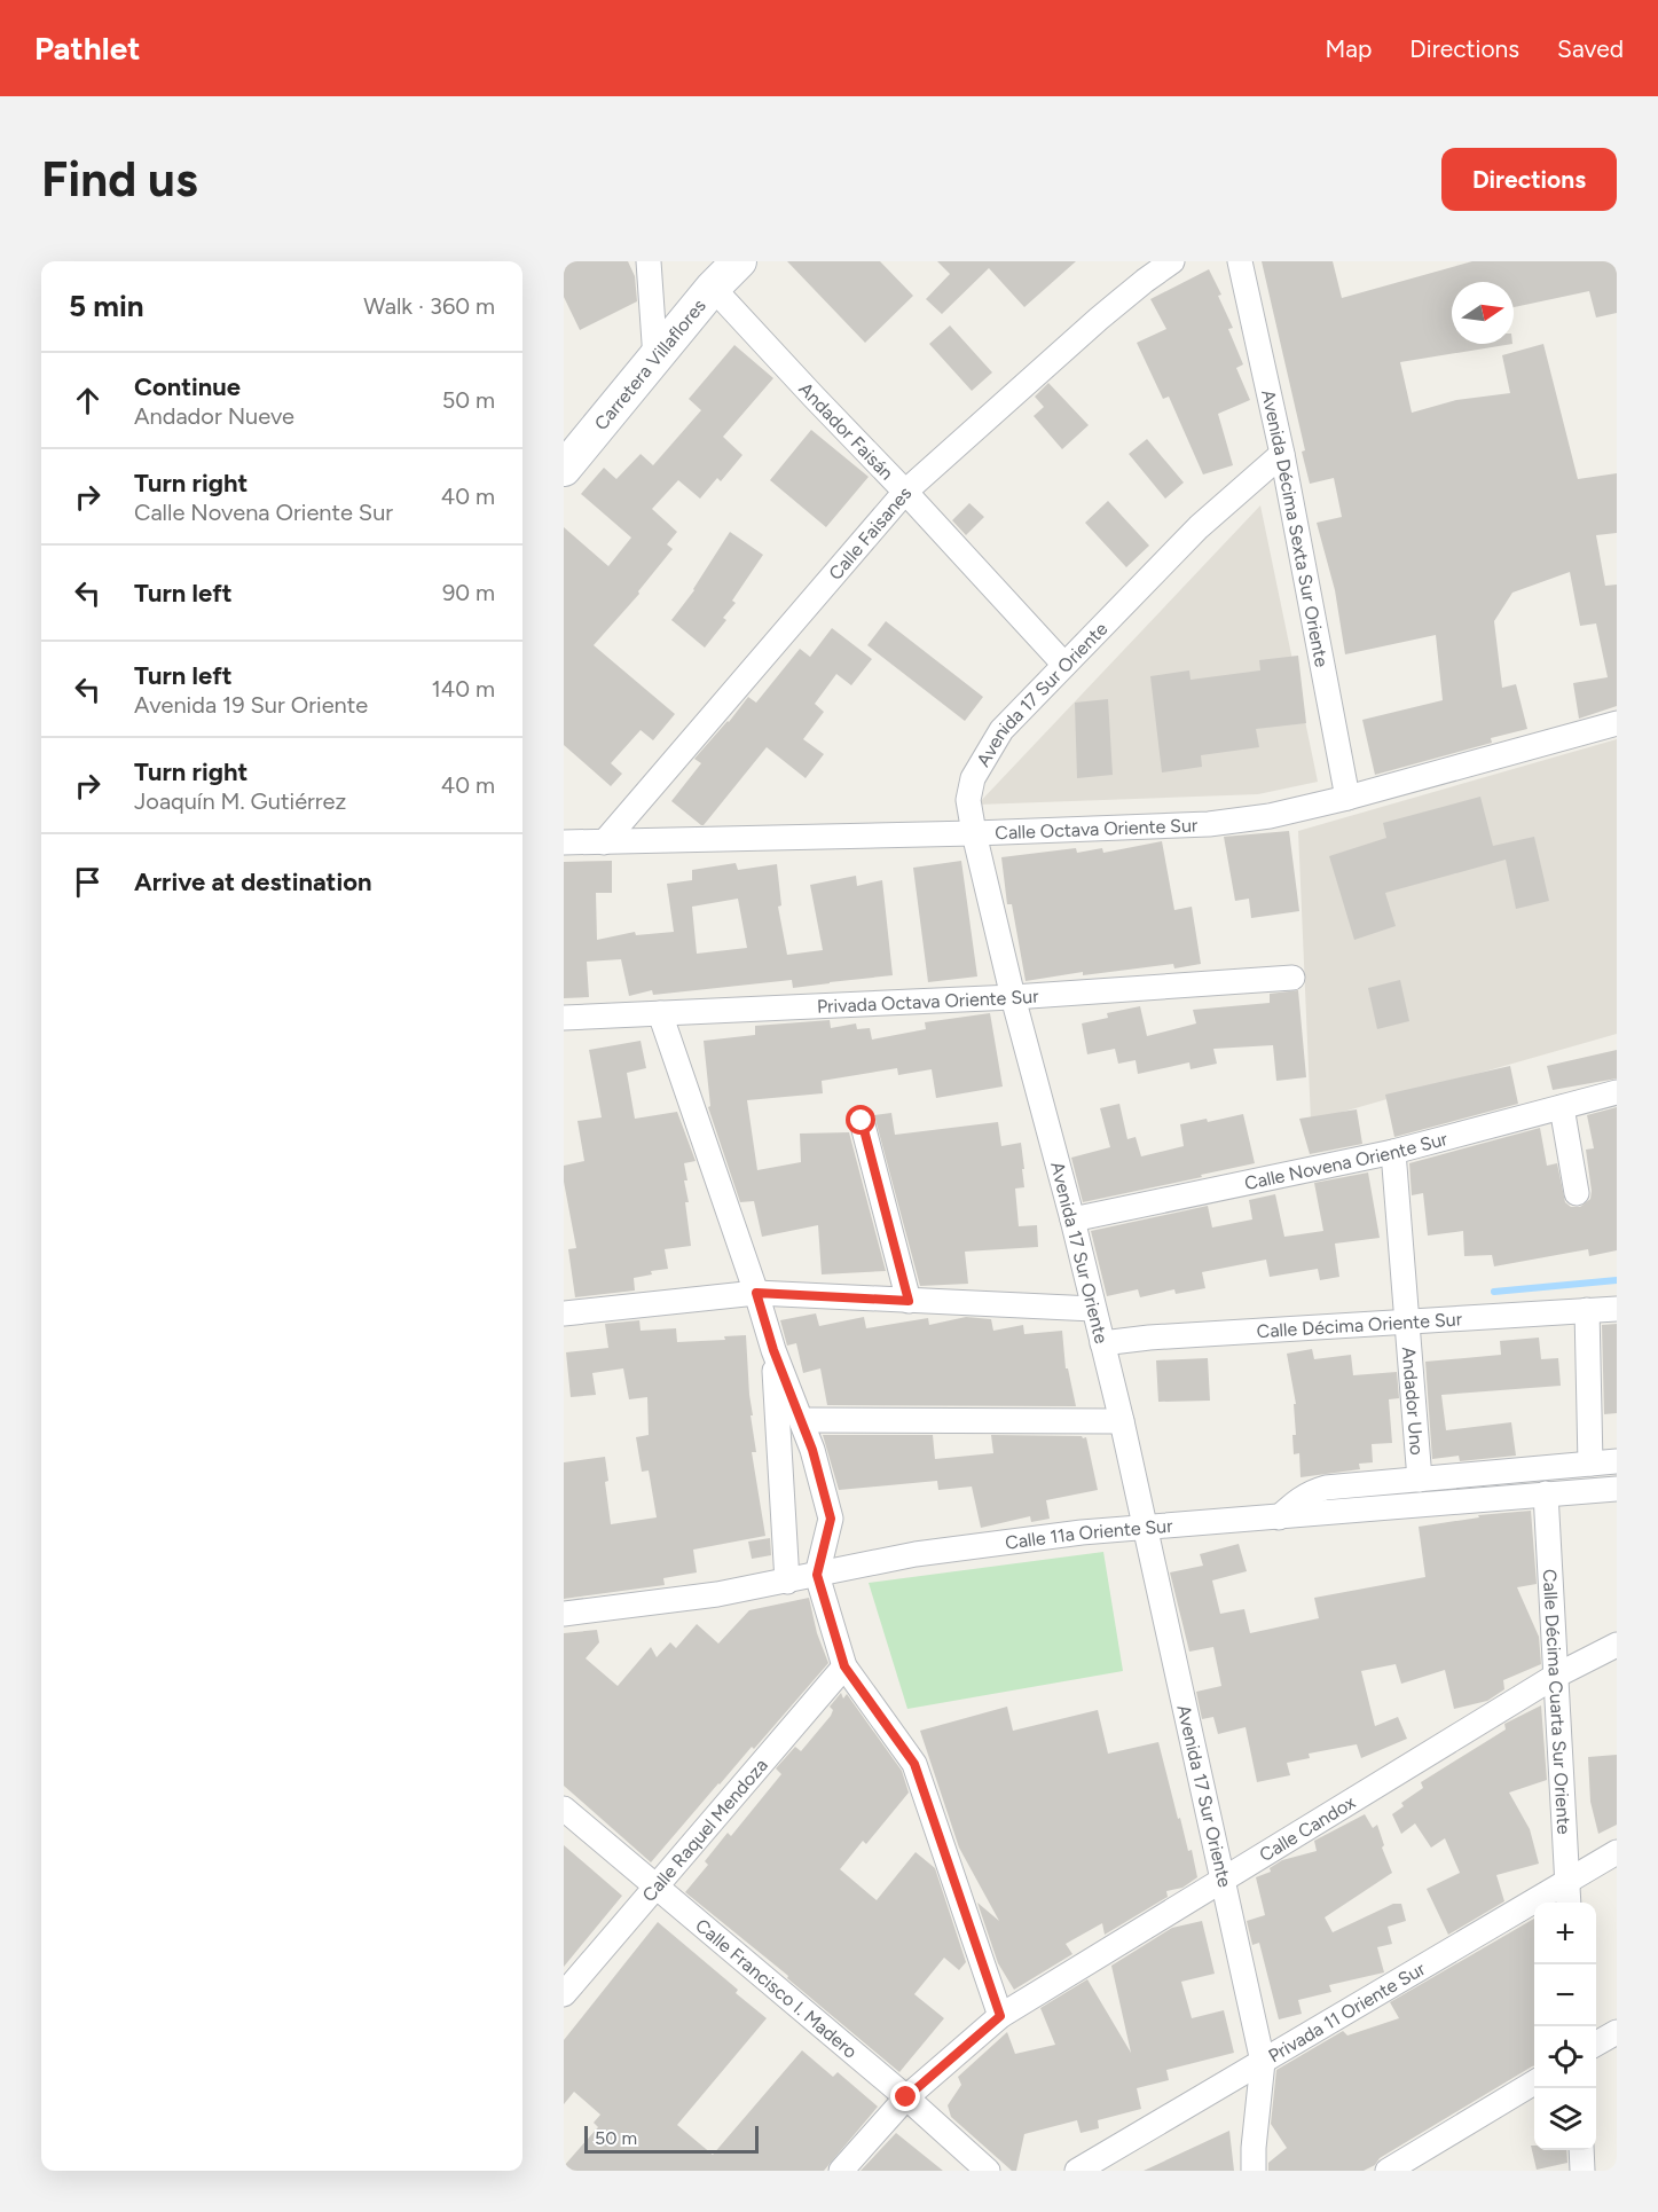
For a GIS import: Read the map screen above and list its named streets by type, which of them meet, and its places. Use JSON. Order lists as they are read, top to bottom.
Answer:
{
  "streets": {
    "main road": ["Carretera Villaflores"],
    "street": [
      "Andador Faisán",
      "Avenida Décima Sexta Sur Oriente",
      "Calle Faisanes",
      "Avenida 17 Sur Oriente",
      "Calle Octava Oriente Sur",
      "Privada Octava Oriente Sur",
      "Calle Novena Oriente Sur",
      "Calle Décima Oriente Sur",
      "Andador Uno",
      "Calle 11a Oriente Sur",
      "Calle Décima Cuarta Sur Oriente",
      "Calle Candox",
      "Calle Raquel Mendoza",
      "Calle Francisco I. Madero",
      "Privada 11 Oriente Sur"
    ]
  },
  "crossings": [
    ["Carretera Villaflores", "Andador Faisán"],
    ["Andador Faisán", "Calle Faisanes"],
    ["Andador Faisán", "Avenida 17 Sur Oriente"],
    ["Avenida Décima Sexta Sur Oriente", "Avenida 17 Sur Oriente"],
    ["Avenida Décima Sexta Sur Oriente", "Calle Octava Oriente Sur"],
    ["Calle Faisanes", "Calle Octava Oriente Sur"],
    ["Avenida 17 Sur Oriente", "Calle Octava Oriente Sur"],
    ["Avenida 17 Sur Oriente", "Privada Octava Oriente Sur"],
    ["Avenida 17 Sur Oriente", "Calle Novena Oriente Sur"],
    ["Avenida 17 Sur Oriente", "Calle Décima Oriente Sur"],
    ["Avenida 17 Sur Oriente", "Calle 11a Oriente Sur"],
    ["Avenida 17 Sur Oriente", "Calle Candox"],
    ["Avenida 17 Sur Oriente", "Privada 11 Oriente Sur"],
    ["Calle Décima Oriente Sur", "Andador Uno"],
    ["Calle 11a Oriente Sur", "Calle Décima Cuarta Sur Oriente"],
    ["Calle Décima Cuarta Sur Oriente", "Calle Candox"],
    ["Calle Décima Cuarta Sur Oriente", "Privada 11 Oriente Sur"],
    ["Calle Candox", "Calle Francisco I. Madero"],
    ["Calle Raquel Mendoza", "Calle Francisco I. Madero"]
  ],
  "scale_bar": "50 m",
  "north": "right",
  "page": {
    "header": "Pathlet",
    "nav": ["Map", "Directions", "Saved"],
    "buttons": "Directions",
    "title": "Find us",
    "heading": ["5 min", "Walk · 360 m"],
    "list": [
      ["Continue", "Andador Nueve", "50 m"],
      ["Turn right", "Calle Novena Oriente Sur", "40 m"],
      ["Turn left", "90 m"],
      ["Turn left", "Avenida 19 Sur Oriente", "140 m"],
      ["Turn right", "Joaquín M. Gutiérrez", "40 m"],
      "Arrive at destination"
    ],
    "map_buttons": ["+", "−"],
    "scale": "50 m"
  }
}
